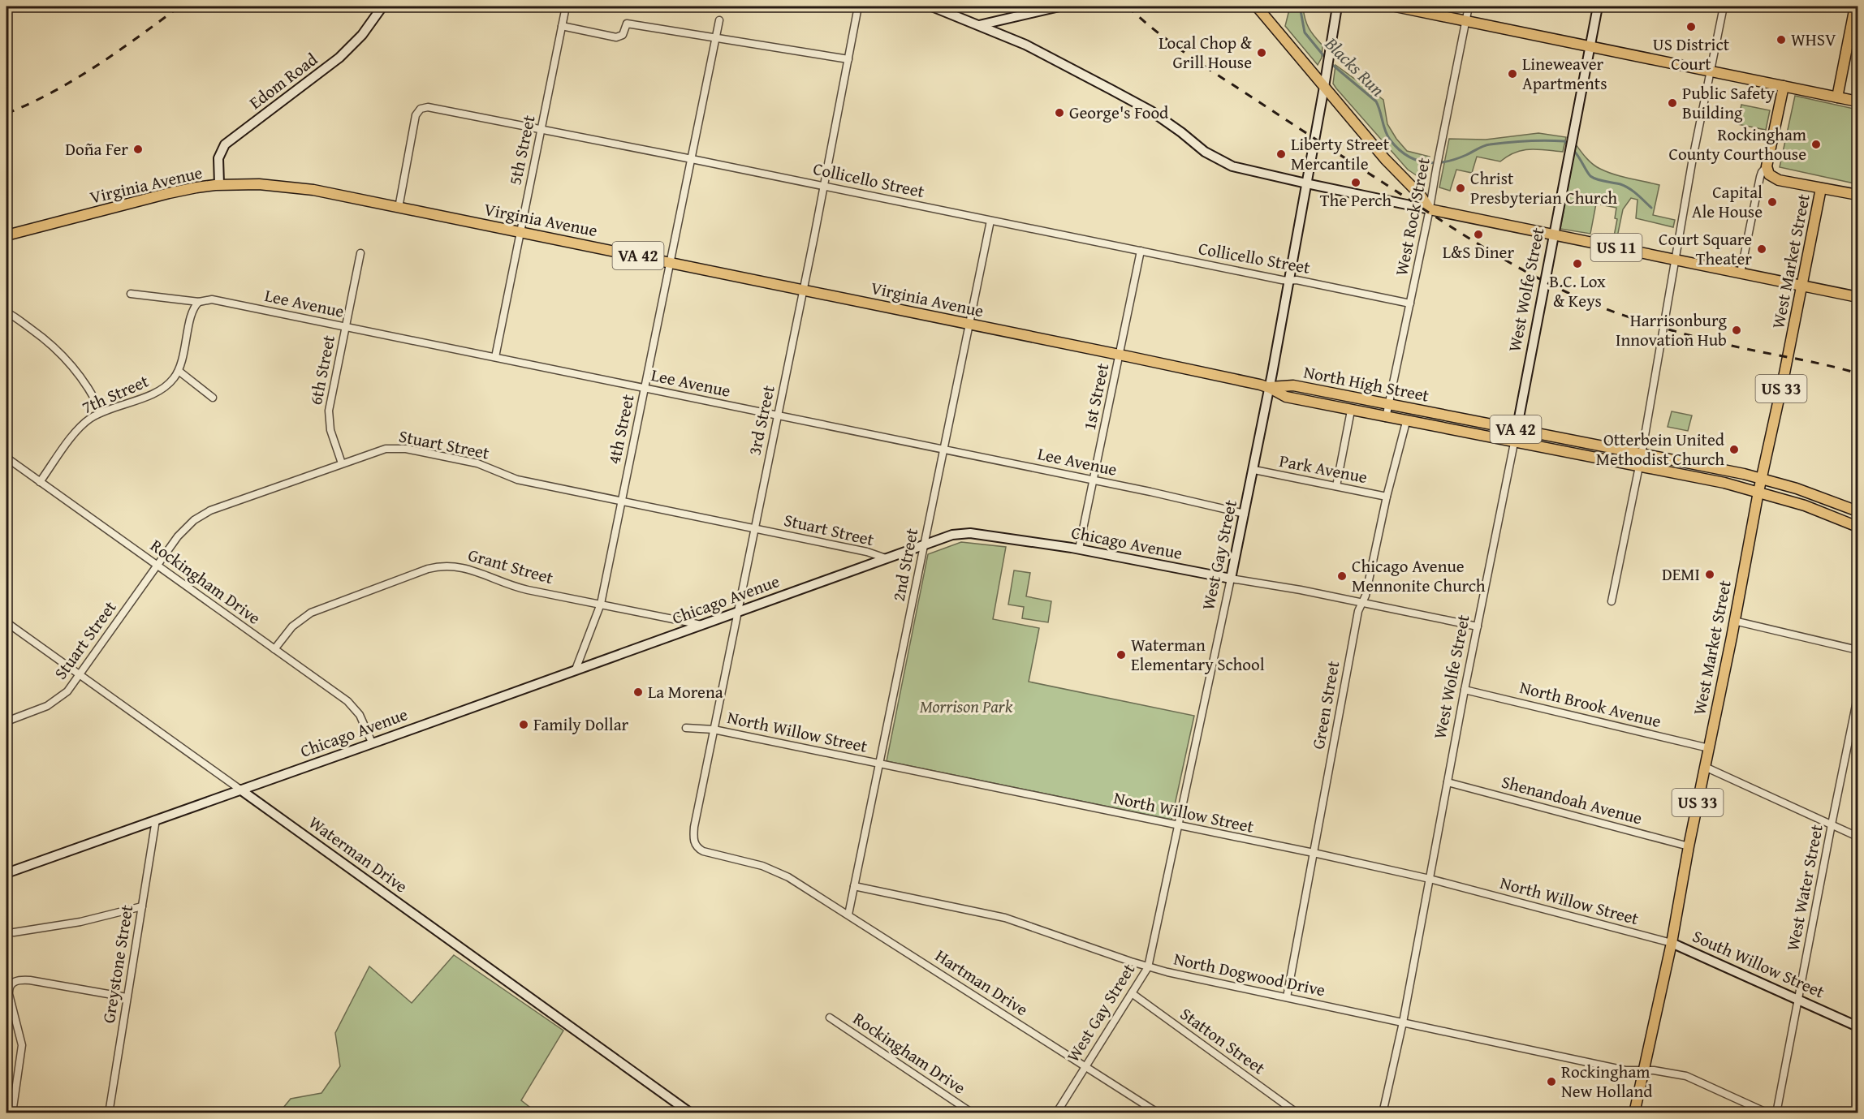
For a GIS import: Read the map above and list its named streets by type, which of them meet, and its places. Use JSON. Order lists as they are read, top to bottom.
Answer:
{
  "streets": {
    "main road": [
      "Virginia Avenue",
      "US 11",
      "VA 42",
      "West Market Street",
      "North High Street",
      "US 33"
    ],
    "street": [
      "Edom Road",
      "5th Street",
      "Collicello Street",
      "West Rock Street",
      "West Wolfe Street",
      "Lee Avenue",
      "6th Street",
      "7th Street",
      "1st Street",
      "3rd Street",
      "4th Street",
      "Stuart Street",
      "Park Avenue",
      "Chicago Avenue",
      "West Gay Street",
      "2nd Street",
      "Grant Street",
      "Rockingham Drive",
      "North Brook Avenue",
      "Green Street",
      "North Willow Street",
      "Shenandoah Avenue",
      "Waterman Drive",
      "West Water Street",
      "Greystone Street",
      "South Willow Street",
      "North Dogwood Drive",
      "Hartman Drive",
      "Statton Street"
    ]
  },
  "crossings": [
    ["Edom Road", "Virginia Avenue"],
    ["5th Street", "Collicello Street"],
    ["5th Street", "Virginia Avenue"],
    ["5th Street", "Lee Avenue"],
    ["Collicello Street", "Virginia Avenue"],
    ["Collicello Street", "West Rock Street"],
    ["Collicello Street", "1st Street"],
    ["Collicello Street", "3rd Street"],
    ["Collicello Street", "4th Street"],
    ["Collicello Street", "West Gay Street"],
    ["Collicello Street", "2nd Street"],
    ["Virginia Avenue", "North High Street"],
    ["Virginia Avenue", "1st Street"],
    ["Virginia Avenue", "3rd Street"],
    ["Virginia Avenue", "4th Street"],
    ["Virginia Avenue", "West Gay Street"],
    ["Virginia Avenue", "2nd Street"],
    ["West Rock Street", "US 11"],
    ["West Rock Street", "North High Street"],
    ["US 11", "West Market Street"],
    ["US 11", "West Wolfe Street"],
    ["VA 42", "West Market Street"],
    ["VA 42", "North High Street"],
    ["West Market Street", "North High Street"],
    ["West Market Street", "North Brook Avenue"],
    ["West Market Street", "North Willow Street"],
    ["West Market Street", "Shenandoah Avenue"],
    ["West Market Street", "South Willow Street"],
    ["West Market Street", "North Dogwood Drive"],
    ["West Wolfe Street", "North High Street"],
    ["West Wolfe Street", "Chicago Avenue"],
    ["West Wolfe Street", "North Brook Avenue"],
    ["West Wolfe Street", "North Willow Street"],
    ["West Wolfe Street", "Shenandoah Avenue"],
    ["West Wolfe Street", "North Dogwood Drive"],
    ["Lee Avenue", "6th Street"],
    ["Lee Avenue", "7th Street"],
    ["Lee Avenue", "1st Street"],
    ["Lee Avenue", "3rd Street"],
    ["Lee Avenue", "4th Street"],
    ["Lee Avenue", "West Gay Street"],
    ["Lee Avenue", "2nd Street"],
    ["6th Street", "Stuart Street"],
    ["North High Street", "West Gay Street"],
    ["North High Street", "Green Street"],
    ["7th Street", "Rockingham Drive"],
    ["1st Street", "Chicago Avenue"],
    ["3rd Street", "Stuart Street"],
    ["3rd Street", "Chicago Avenue"],
    ["3rd Street", "North Willow Street"],
    ["3rd Street", "Hartman Drive"],
    ["4th Street", "Stuart Street"],
    ["4th Street", "Chicago Avenue"],
    ["4th Street", "Grant Street"],
    ["Stuart Street", "Chicago Avenue"],
    ["Stuart Street", "Rockingham Drive"],
    ["Stuart Street", "Waterman Drive"],
    ["Park Avenue", "West Gay Street"],
    ["Park Avenue", "Green Street"],
    ["Chicago Avenue", "West Gay Street"],
    ["Chicago Avenue", "2nd Street"],
    ["Chicago Avenue", "Grant Street"],
    ["Chicago Avenue", "Rockingham Drive"],
    ["Chicago Avenue", "Green Street"],
    ["Chicago Avenue", "Waterman Drive"],
    ["Chicago Avenue", "Greystone Street"],
    ["West Gay Street", "North Willow Street"],
    ["West Gay Street", "North Dogwood Drive"],
    ["West Gay Street", "Hartman Drive"],
    ["West Gay Street", "Statton Street"],
    ["2nd Street", "North Willow Street"],
    ["2nd Street", "North Dogwood Drive"],
    ["2nd Street", "Hartman Drive"],
    ["Grant Street", "Rockingham Drive"],
    ["Green Street", "North Willow Street"],
    ["Green Street", "North Dogwood Drive"],
    ["North Willow Street", "South Willow Street"],
    ["West Water Street", "South Willow Street"]
  ],
  "water": ["Blacks Run"],
  "parks": ["Morrison Park"],
  "places": [
    "US District Court",
    "WHSV",
    "Local Chop & Grill House",
    "Lineweaver Apartments",
    "Public Safety Building",
    "George's Food",
    "Rockingham County Courthouse",
    "Doña Fer",
    "Liberty Street Mercantile",
    "The Perch",
    "Christ Presbyterian Church",
    "Capital Ale House",
    "L&S Diner",
    "Court Square Theater",
    "B.C. Lox & Keys",
    "Harrisonburg Innovation Hub",
    "Otterbein United Methodist Church",
    "DEMI",
    "Chicago Avenue Mennonite Church",
    "Waterman Elementary School",
    "La Morena",
    "Family Dollar",
    "Rockingham New Holland"
  ]
}
